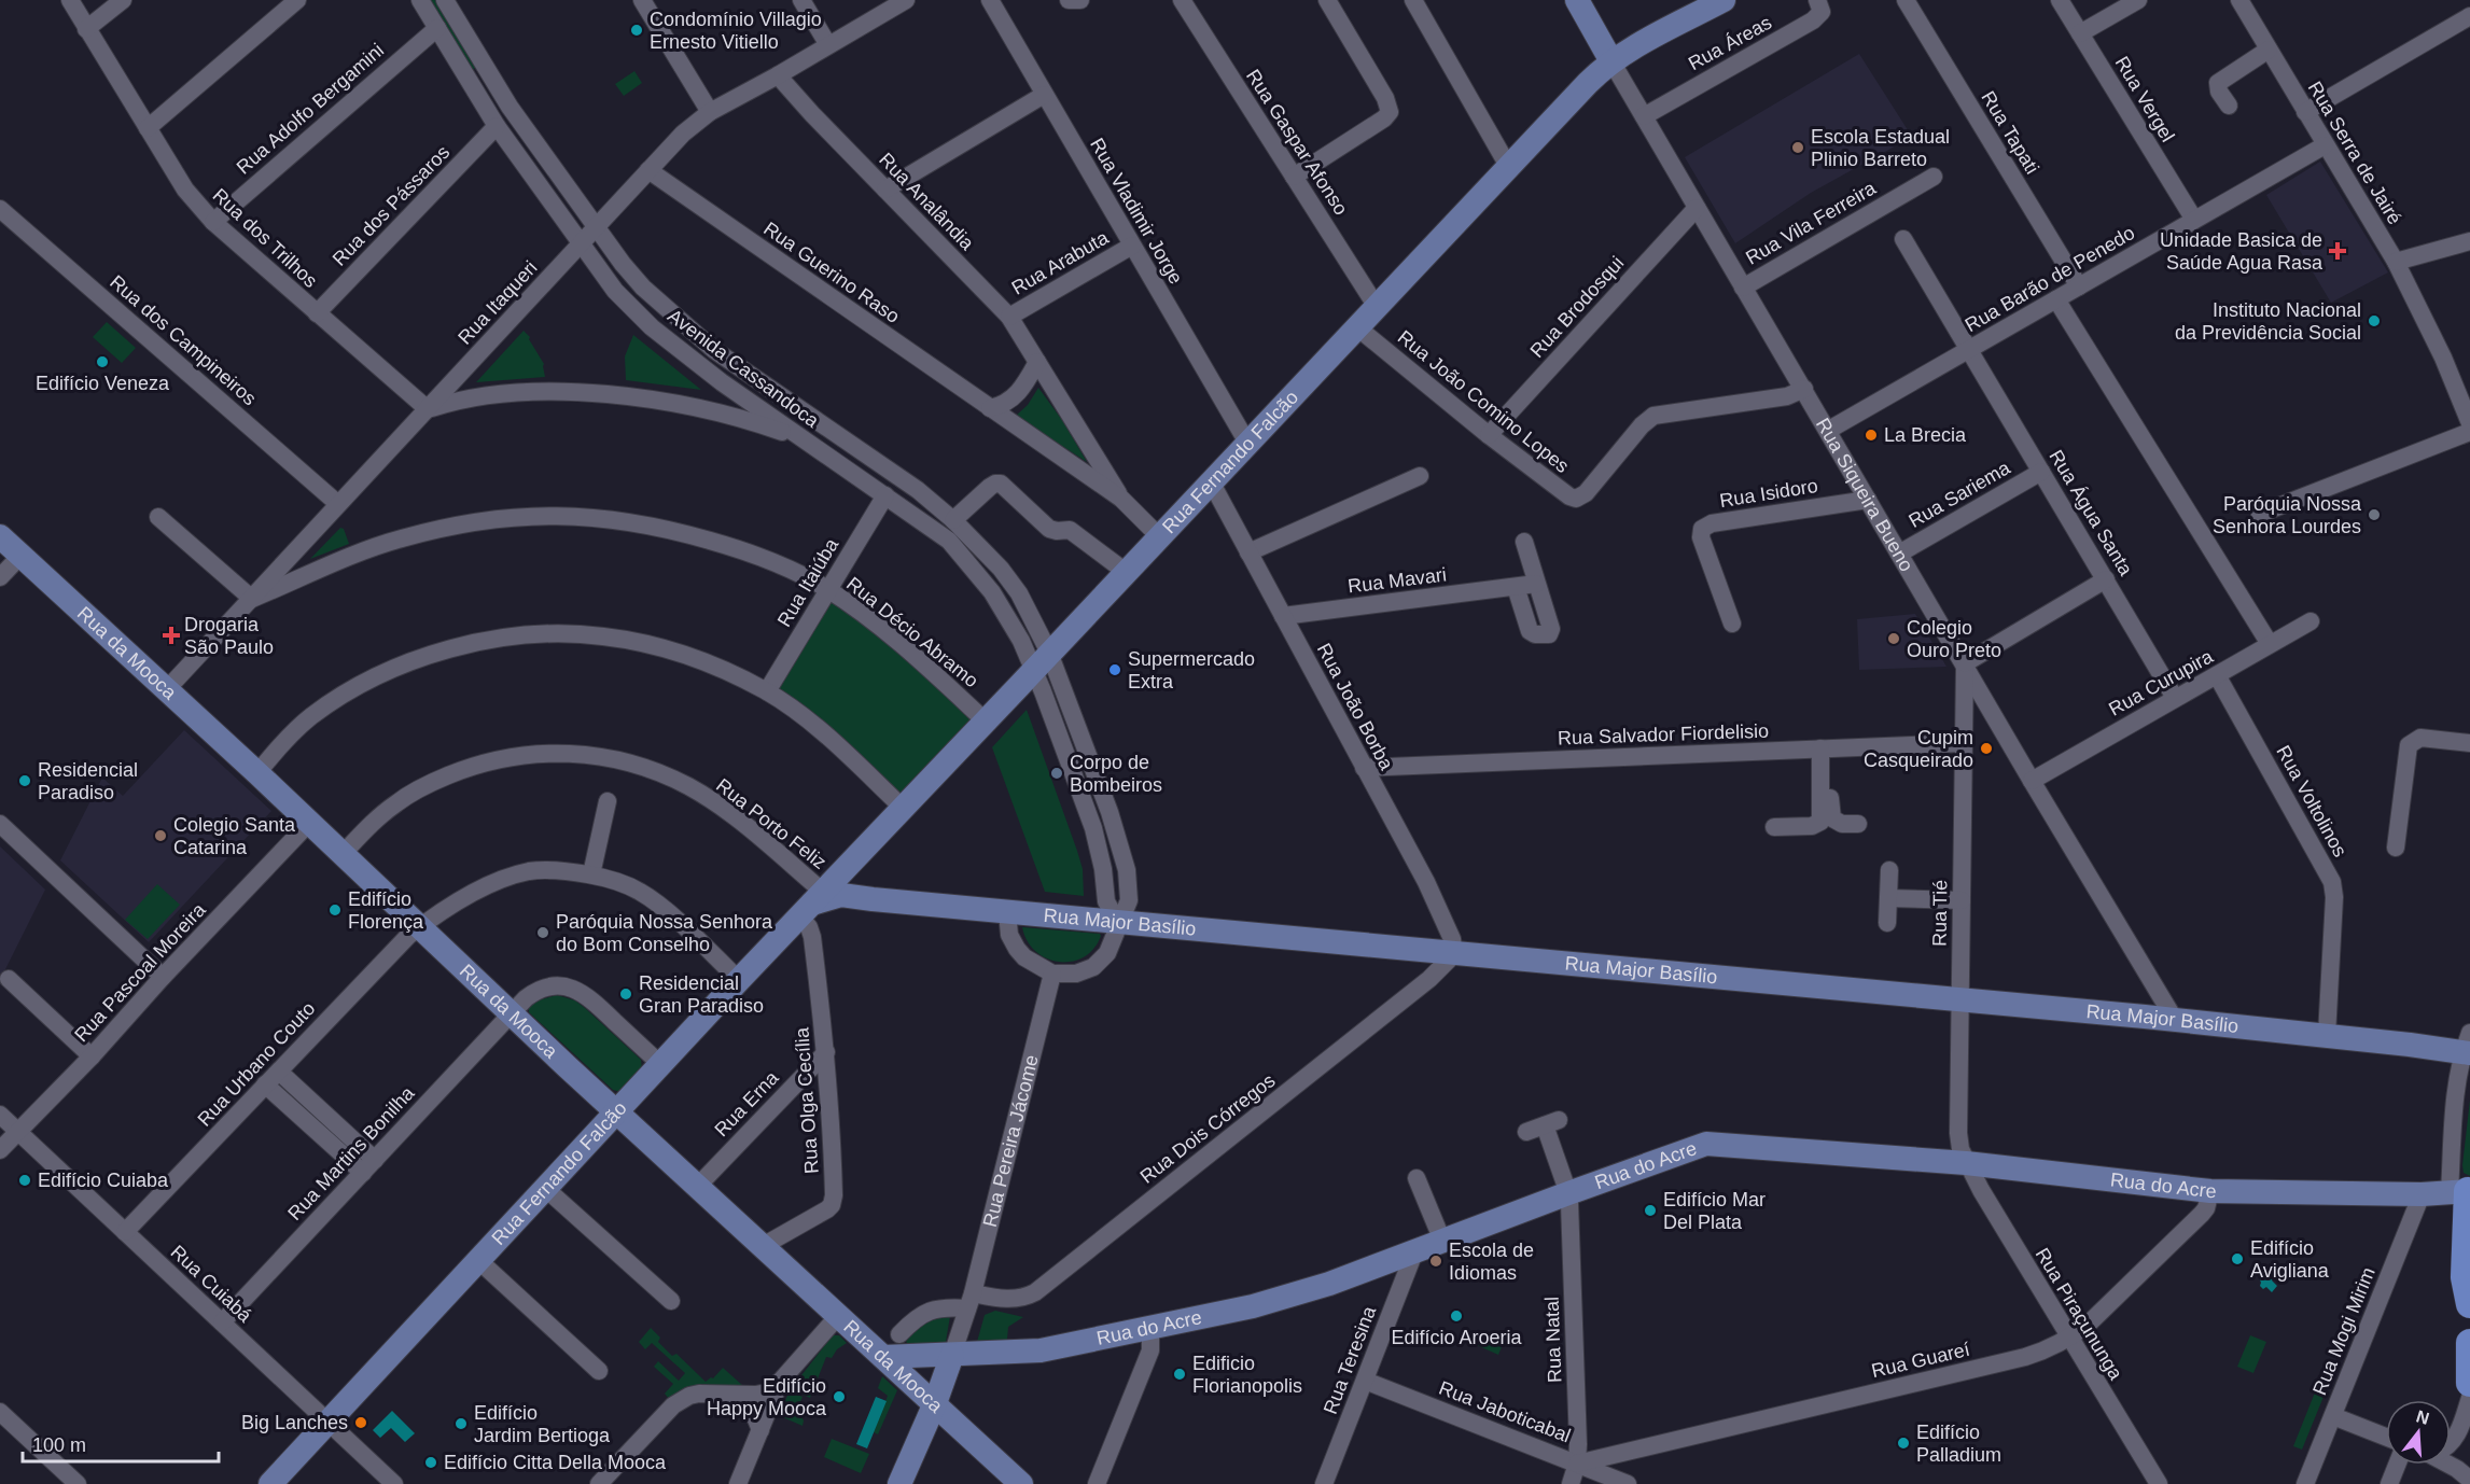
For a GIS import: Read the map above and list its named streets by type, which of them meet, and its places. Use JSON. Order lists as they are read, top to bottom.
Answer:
{
  "streets": {
    "main road": [
      "Rua Fernando Falcão",
      "Rua Siqueira Bueno",
      "Rua da Mooca",
      "Rua Major Basílio",
      "Rua Pereira Jácome",
      "Rua do Acre"
    ],
    "street": [
      "Rua Áreas",
      "Rua Vergel",
      "Rua Adolfo Bergamini",
      "Rua Tapati",
      "Rua Gaspar Afonso",
      "Rua Serra de Jairé",
      "Rua Analândia",
      "Rua dos Pássaros",
      "Rua Vladimir Jorge",
      "Rua Vila Ferreira",
      "Rua dos Trilhos",
      "Rua Arabuta",
      "Rua Guerino Raso",
      "Rua Barão de Penedo",
      "Rua Itaqueri",
      "Rua Brodosqui",
      "Rua dos Campineiros",
      "Avenida Cassandoca",
      "Rua João Comino Lopes",
      "Rua Isidoro",
      "Rua Sariema",
      "Rua Água Santa",
      "Rua Mavari",
      "Rua Itaiúba",
      "Rua Décio Abramo",
      "Rua Curupira",
      "Rua João Borba",
      "Rua Salvador Fiordelisio",
      "Rua Voltolinos",
      "Rua Porto Feliz",
      "Rua Tié",
      "Rua Pascoal Moreira",
      "Rua Urbano Couto",
      "Rua Olga Cecília",
      "Rua Erna",
      "Rua Dois Córregos",
      "Rua Martins Bonilha",
      "Rua Cuiabá",
      "Rua Piraçununga",
      "Rua Mogi Mirim",
      "Rua Natal",
      "Rua Teresina",
      "Rua Guareí",
      "Rua Jaboticabal"
    ]
  },
  "crossings": [
    ["Rua Áreas", "Rua Siqueira Bueno"],
    ["Rua Vergel", "Rua Barão de Penedo"],
    ["Rua Adolfo Bergamini", "Rua dos Trilhos"],
    ["Rua Adolfo Bergamini", "Avenida Cassandoca"],
    ["Rua Tapati", "Rua Barão de Penedo"],
    ["Rua Gaspar Afonso", "Rua Fernando Falcão"],
    ["Rua Serra de Jairé", "Rua Barão de Penedo"],
    ["Rua Analândia", "Rua Arabuta"],
    ["Rua Analândia", "Rua Guerino Raso"],
    ["Rua Analândia", "Rua Itaqueri"],
    ["Rua dos Pássaros", "Rua dos Trilhos"],
    ["Rua dos Pássaros", "Avenida Cassandoca"],
    ["Rua Vladimir Jorge", "Rua Arabuta"],
    ["Rua Vladimir Jorge", "Rua Fernando Falcão"],
    ["Rua Vila Ferreira", "Rua Siqueira Bueno"],
    ["Rua dos Trilhos", "Rua Itaqueri"],
    ["Rua Guerino Raso", "Rua Itaqueri"],
    ["Rua Barão de Penedo", "Rua Siqueira Bueno"],
    ["Rua Barão de Penedo", "Rua Água Santa"],
    ["Rua Itaqueri", "Rua dos Campineiros"],
    ["Rua Itaqueri", "Avenida Cassandoca"],
    ["Rua Itaqueri", "Rua Décio Abramo"],
    ["Rua Itaqueri", "Rua da Mooca"],
    ["Rua Brodosqui", "Rua João Comino Lopes"],
    ["Rua Brodosqui", "Rua Siqueira Bueno"],
    ["Avenida Cassandoca", "Rua Fernando Falcão"],
    ["Avenida Cassandoca", "Rua Itaiúba"],
    ["Rua João Comino Lopes", "Rua Fernando Falcão"],
    ["Rua João Comino Lopes", "Rua Siqueira Bueno"],
    ["Rua Fernando Falcão", "Rua Siqueira Bueno"],
    ["Rua Fernando Falcão", "Rua Décio Abramo"],
    ["Rua Fernando Falcão", "Rua da Mooca"],
    ["Rua Fernando Falcão", "Rua João Borba"],
    ["Rua Fernando Falcão", "Rua Porto Feliz"],
    ["Rua Fernando Falcão", "Rua Major Basílio"],
    ["Rua Fernando Falcão", "Rua Urbano Couto"],
    ["Rua Fernando Falcão", "Rua Olga Cecília"],
    ["Rua Fernando Falcão", "Rua Martins Bonilha"],
    ["Rua Fernando Falcão", "Rua Cuiabá"],
    ["Rua Isidoro", "Rua Siqueira Bueno"],
    ["Rua Siqueira Bueno", "Rua Sariema"],
    ["Rua Siqueira Bueno", "Rua Curupira"],
    ["Rua Siqueira Bueno", "Rua Tié"],
    ["Rua Siqueira Bueno", "Rua Major Basílio"],
    ["Rua Sariema", "Rua Água Santa"],
    ["Rua Água Santa", "Rua Curupira"],
    ["Rua Mavari", "Rua João Borba"],
    ["Rua Itaiúba", "Rua Décio Abramo"],
    ["Rua da Mooca", "Rua Porto Feliz"],
    ["Rua da Mooca", "Rua Pascoal Moreira"],
    ["Rua da Mooca", "Rua Urbano Couto"],
    ["Rua da Mooca", "Rua Olga Cecília"],
    ["Rua da Mooca", "Rua Erna"],
    ["Rua da Mooca", "Rua Pereira Jácome"],
    ["Rua da Mooca", "Rua Martins Bonilha"],
    ["Rua da Mooca", "Rua do Acre"],
    ["Rua Curupira", "Rua Voltolinos"],
    ["Rua João Borba", "Rua Salvador Fiordelisio"],
    ["Rua João Borba", "Rua Major Basílio"],
    ["Rua João Borba", "Rua Dois Córregos"],
    ["Rua Salvador Fiordelisio", "Rua Tié"],
    ["Rua Voltolinos", "Rua Major Basílio"],
    ["Rua Porto Feliz", "Rua Major Basílio"],
    ["Rua Porto Feliz", "Rua Olga Cecília"],
    ["Rua Tié", "Rua Major Basílio"],
    ["Rua Tié", "Rua do Acre"],
    ["Rua Tié", "Rua Piraçununga"],
    ["Rua Major Basílio", "Rua Olga Cecília"],
    ["Rua Major Basílio", "Rua Dois Córregos"],
    ["Rua Pascoal Moreira", "Rua Cuiabá"],
    ["Rua Urbano Couto", "Rua Cuiabá"],
    ["Rua Olga Cecília", "Rua Erna"],
    ["Rua Dois Córregos", "Rua Pereira Jácome"],
    ["Rua Pereira Jácome", "Rua do Acre"],
    ["Rua Martins Bonilha", "Rua Cuiabá"],
    ["Rua do Acre", "Rua Piraçununga"],
    ["Rua do Acre", "Rua Mogi Mirim"],
    ["Rua do Acre", "Rua Natal"],
    ["Rua do Acre", "Rua Teresina"],
    ["Rua do Acre", "Rua Guareí"],
    ["Rua Piraçununga", "Rua Guareí"],
    ["Rua Natal", "Rua Guareí"],
    ["Rua Natal", "Rua Jaboticabal"],
    ["Rua Teresina", "Rua Jaboticabal"],
    ["Rua Guareí", "Rua Jaboticabal"]
  ],
  "places": {
    "other": [
      "Condomínio Villagio Ernesto Vitiello",
      "Escola Estadual Plinio Barreto",
      "Instituto Nacional da Previdência Social",
      "Edifício Veneza",
      "La Brecia",
      "Paróquia Nossa Senhora Lourdes",
      "Colegio Ouro Preto",
      "Supermercado Extra",
      "Cupim Casqueirado",
      "Corpo de Bombeiros",
      "Residencial Paradiso",
      "Colegio Santa Catarina",
      "Edifício Florença",
      "Paróquia Nossa Senhora do Bom Conselho",
      "Residencial Gran Paradiso",
      "Edifício Cuiaba",
      "Edifício Mar Del Plata",
      "Edifício Avigliana",
      "Escola de Idiomas",
      "Edifício Aroeria",
      "Edificio Florianopolis",
      "Edifício Happy Mooca",
      "Big Lanches",
      "Edifício Jardim Bertioga",
      "Edifício Palladium",
      "Edifício Citta Della Mooca"
    ],
    "health": ["Unidade Basica de Saúde Agua Rasa", "Drogaria São Paulo"]
  },
  "scale_bar": "100 m",
  "north": "top"
}
